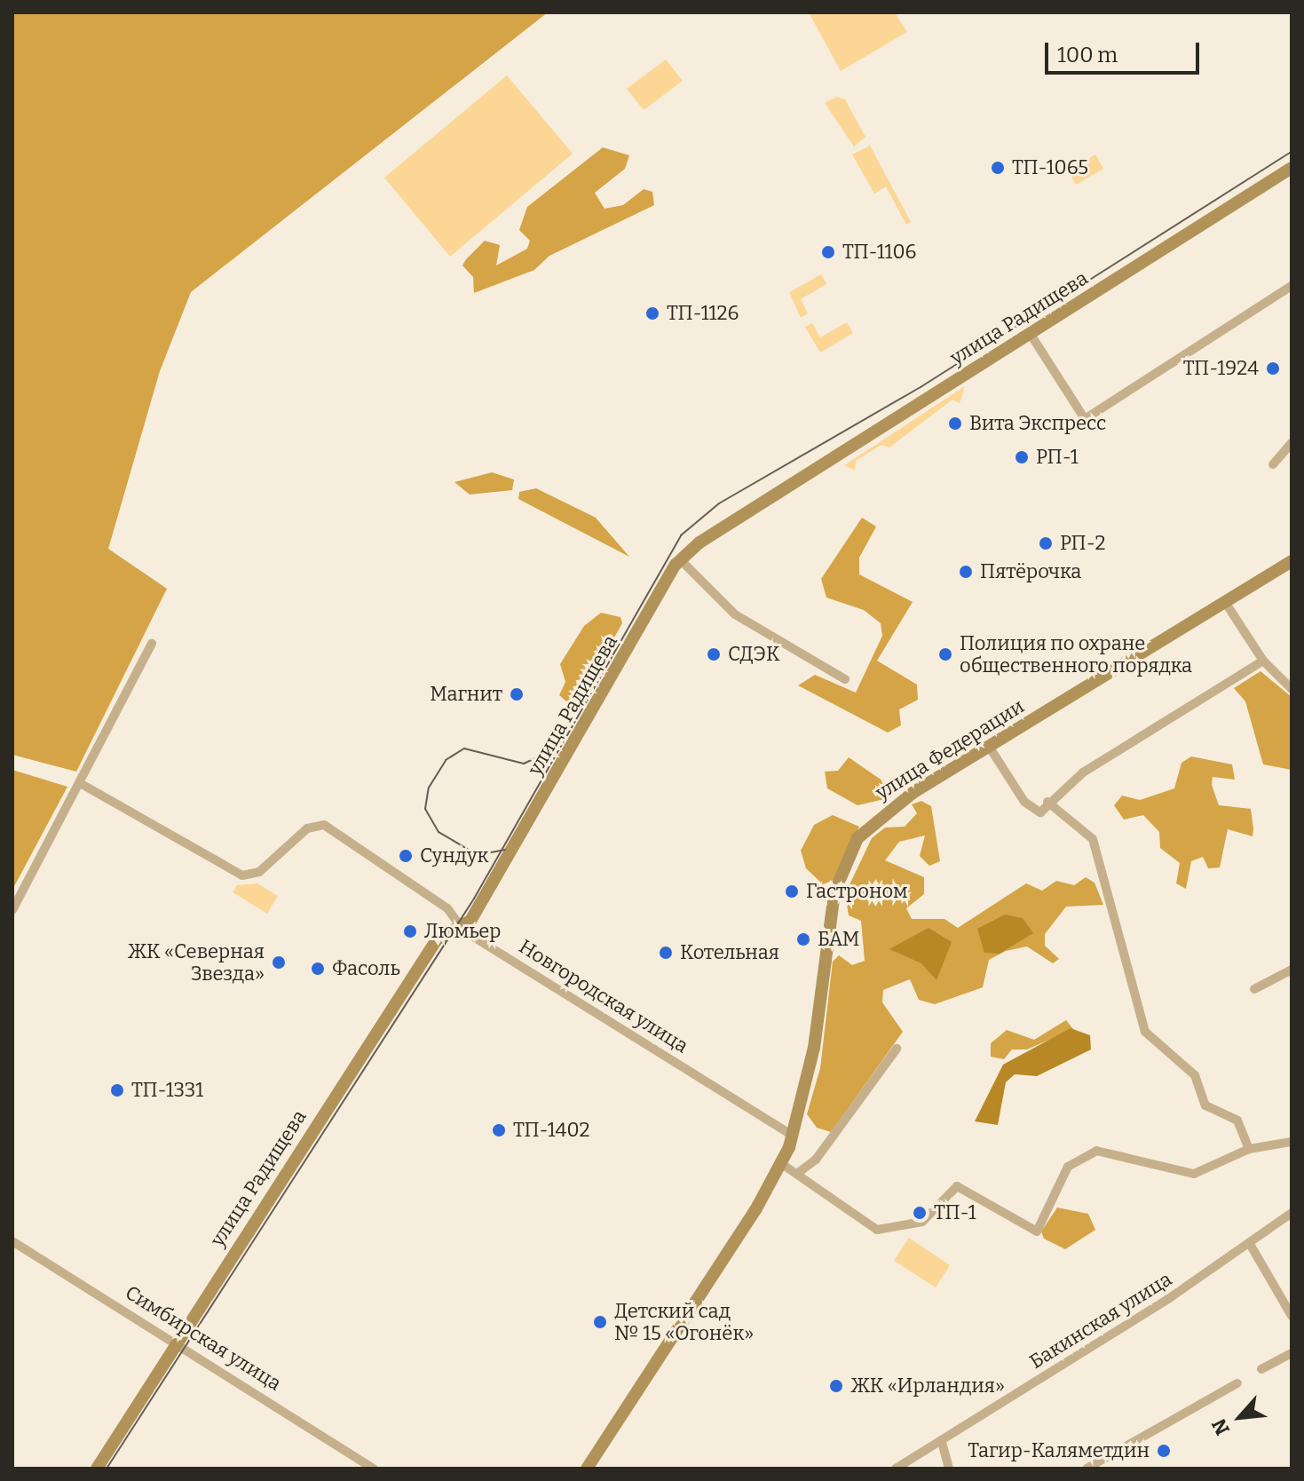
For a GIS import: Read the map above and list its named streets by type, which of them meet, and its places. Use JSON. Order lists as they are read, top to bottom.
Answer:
{
  "streets": {
    "street": [
      "улица Радищева",
      "улица Федерации",
      "Новгородская улица",
      "Бакинская улица",
      "Симбирская улица"
    ]
  },
  "crossings": [
    ["улица Радищева", "Новгородская улица"],
    ["улица Радищева", "Симбирская улица"],
    ["улица Федерации", "Новгородская улица"]
  ],
  "places": [
    "ТП-1065",
    "ТП-1106",
    "ТП-1126",
    "ТП-1924",
    "Вита Экспресс",
    "РП-1",
    "РП-2",
    "Пятёрочка",
    "СДЭК",
    "Полиция по охране общественного порядка",
    "Магнит",
    "Сундук",
    "Гастроном",
    "Люмьер",
    "БАМ",
    "Котельная",
    "ЖК «Северная Звезда»",
    "Фасоль",
    "ТП-1331",
    "ТП-1402",
    "ТП-1",
    "Детский сад № 15 «Огонёк»",
    "ЖК «Ирландия»",
    "Тагир-Каляметдин"
  ],
  "scale_bar": "100 m",
  "north": "bottom left"
}
